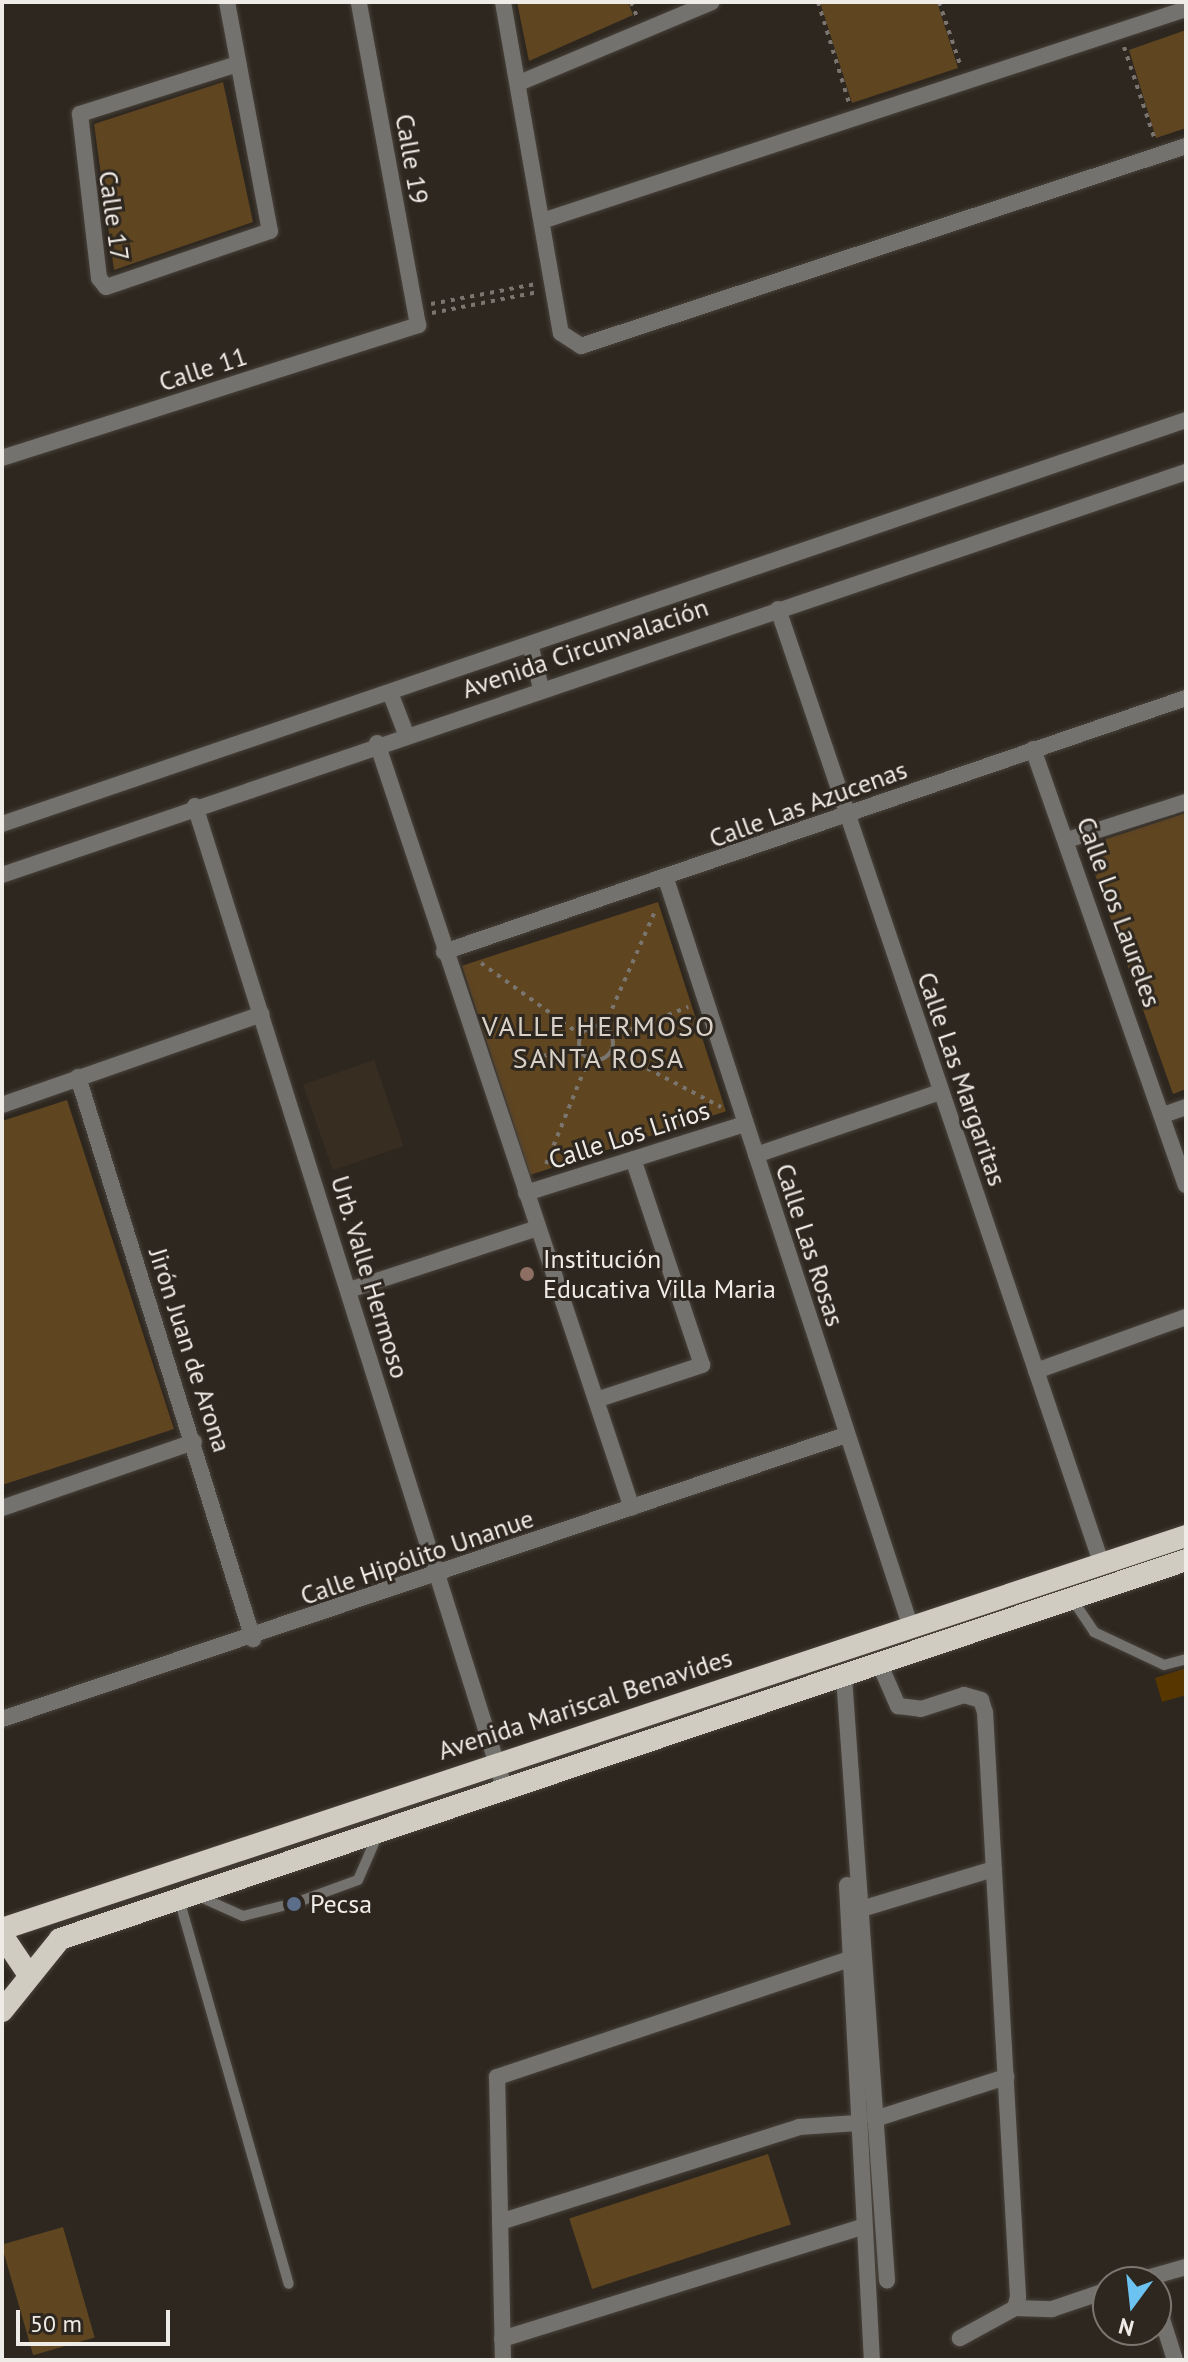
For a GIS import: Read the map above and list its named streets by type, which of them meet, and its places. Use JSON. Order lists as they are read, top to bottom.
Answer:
{
  "streets": {
    "highway": ["Avenida Mariscal Benavides"],
    "street": [
      "Calle 19",
      "Calle 17",
      "Calle 11",
      "Avenida Circunvalación",
      "Calle Las Azucenas",
      "Calle Los Laureles",
      "Calle Las Margaritas",
      "Calle Los Lirios",
      "Calle Las Rosas",
      "Urb. Valle Hermoso",
      "Jirón Juan de Arona",
      "Calle Hipólito Unanue"
    ]
  },
  "crossings": [
    ["Calle 19", "Calle 11"],
    ["Avenida Circunvalación", "Calle Las Margaritas"],
    ["Avenida Circunvalación", "Urb. Valle Hermoso"],
    ["Calle Las Azucenas", "Calle Los Laureles"],
    ["Calle Las Azucenas", "Calle Las Margaritas"],
    ["Calle Las Azucenas", "Calle Las Rosas"],
    ["Calle Las Margaritas", "Avenida Mariscal Benavides"],
    ["Calle Los Lirios", "Calle Las Rosas"],
    ["Calle Las Rosas", "Calle Hipólito Unanue"],
    ["Calle Las Rosas", "Avenida Mariscal Benavides"],
    ["Urb. Valle Hermoso", "Calle Hipólito Unanue"],
    ["Urb. Valle Hermoso", "Avenida Mariscal Benavides"],
    ["Jirón Juan de Arona", "Calle Hipólito Unanue"]
  ],
  "districts": ["VALLE HERMOSO SANTA ROSA"],
  "places": ["Institución Educativa Villa Maria", "Pecsa"],
  "scale_bar": "50 m",
  "north": "bottom"
}
